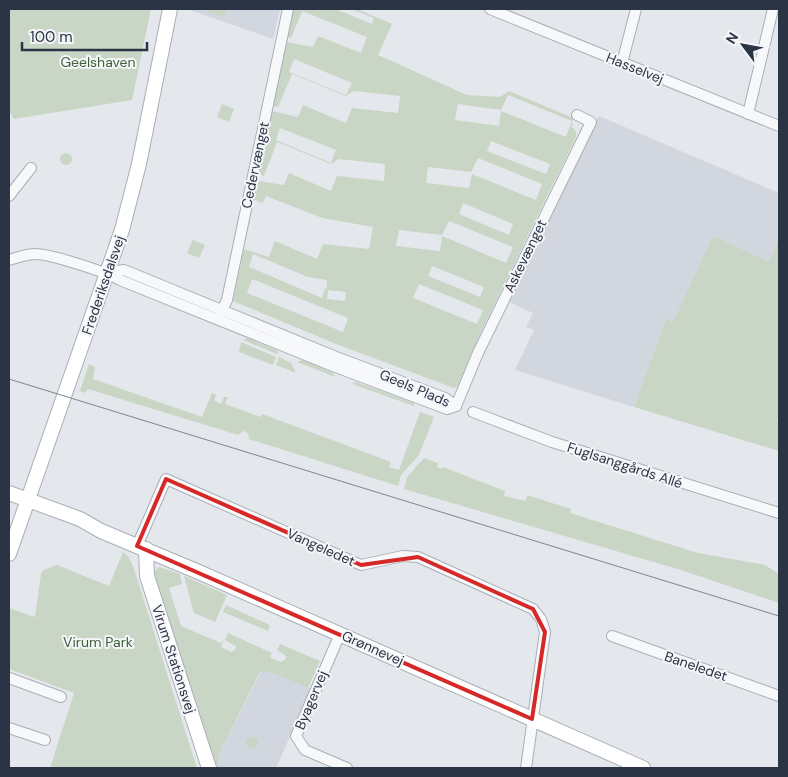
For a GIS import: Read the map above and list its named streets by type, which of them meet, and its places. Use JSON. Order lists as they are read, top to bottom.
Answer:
{
  "streets": {
    "street": [
      "Hasselvej",
      "Cedervænget",
      "Askevænget",
      "Frederiksdalsvej",
      "Geels Plads",
      "Fuglsanggårds Allé",
      "Vangeledet",
      "Grønnevej",
      "Virum Stationsvej",
      "Baneledet",
      "Byagervej"
    ]
  },
  "crossings": [
    ["Cedervænget", "Geels Plads"],
    ["Askevænget", "Geels Plads"],
    ["Frederiksdalsvej", "Geels Plads"],
    ["Frederiksdalsvej", "Grønnevej"],
    ["Vangeledet", "Grønnevej"],
    ["Vangeledet", "Virum Stationsvej"],
    ["Grønnevej", "Virum Stationsvej"],
    ["Grønnevej", "Byagervej"]
  ],
  "parks": ["Geelshaven", "Virum Park"],
  "scale_bar": "100 m",
  "north": "top left"
}
